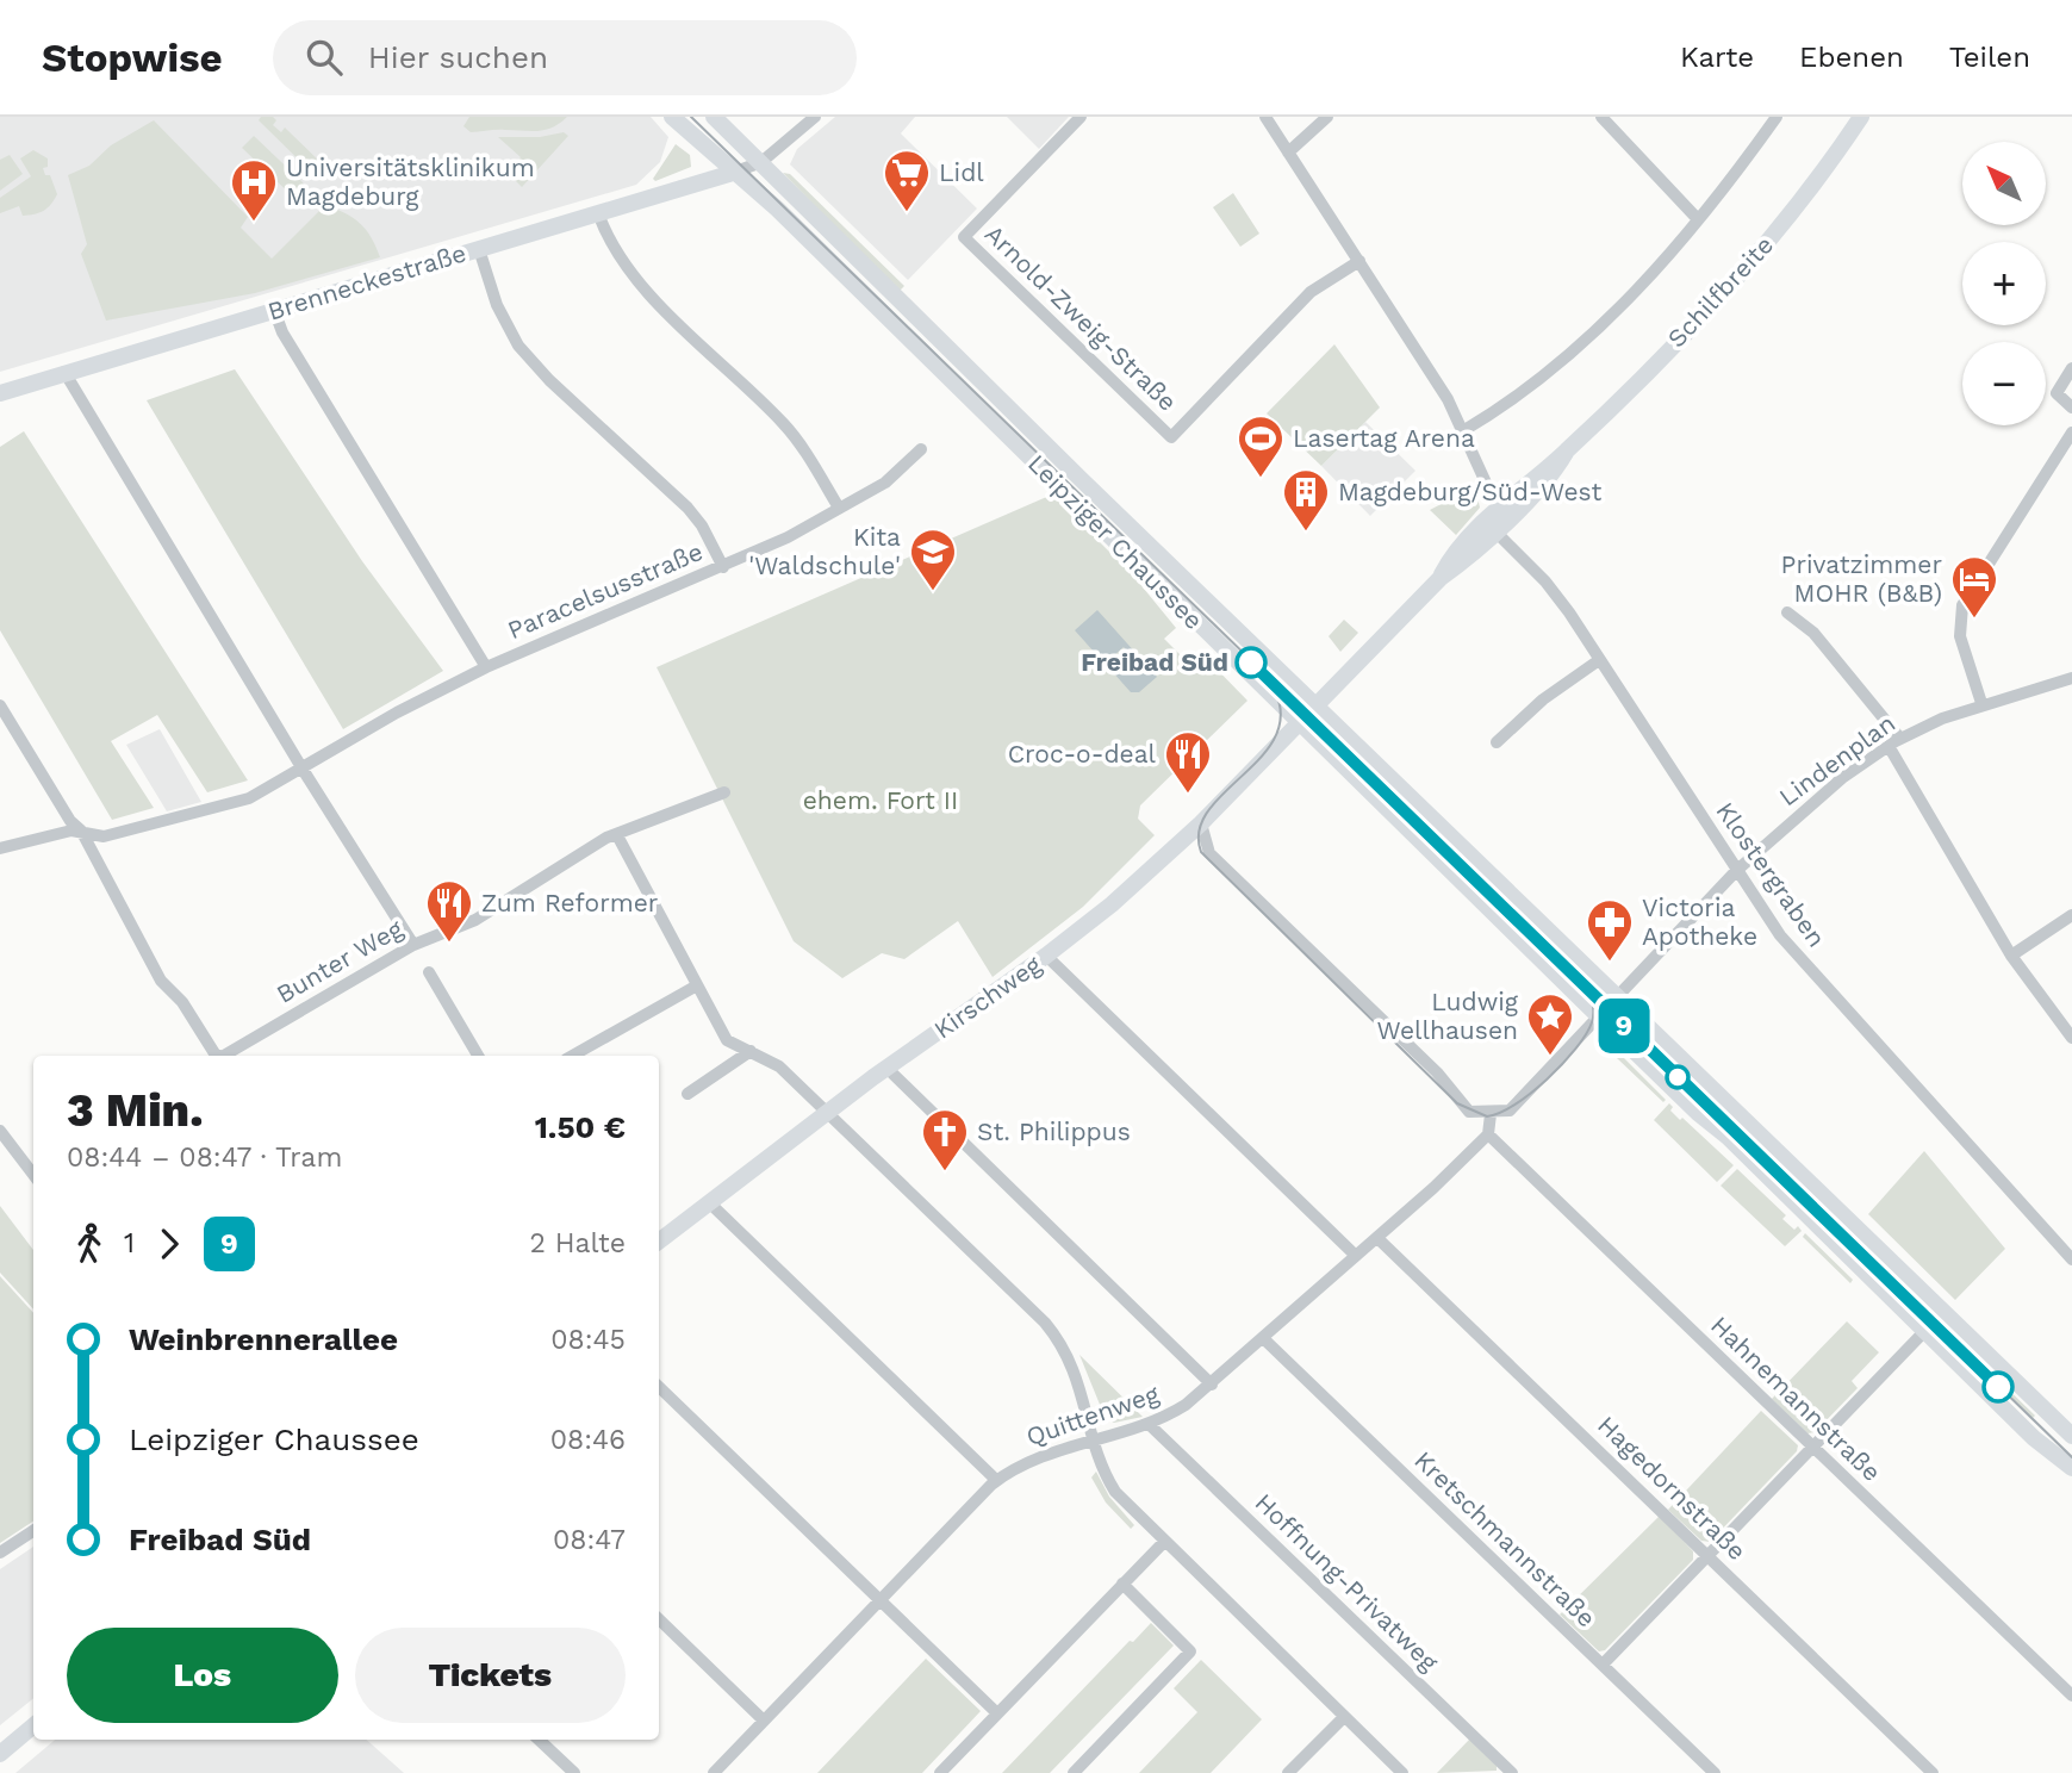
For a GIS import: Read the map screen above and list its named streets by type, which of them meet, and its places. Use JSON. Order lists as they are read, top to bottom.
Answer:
{
  "streets": {
    "main road": [
      "Brenneckestraße",
      "Schilfbreite",
      "Leipziger Chaussee",
      "Kirschweg"
    ],
    "street": [
      "Arnold-Zweig-Straße",
      "Paracelsusstraße",
      "Lindenplan",
      "Klostergraben",
      "Bunter Weg",
      "Hahnemannstraße",
      "Quittenweg",
      "Hagedornstraße",
      "Kretschmannstraße",
      "Hoffnung-Privatweg"
    ]
  },
  "crossings": [
    ["Brenneckestraße", "Leipziger Chaussee"],
    ["Schilfbreite", "Leipziger Chaussee"],
    ["Schilfbreite", "Klostergraben"],
    ["Schilfbreite", "Kirschweg"],
    ["Leipziger Chaussee", "Lindenplan"],
    ["Leipziger Chaussee", "Kirschweg"],
    ["Paracelsusstraße", "Bunter Weg"],
    ["Lindenplan", "Klostergraben"],
    ["Hahnemannstraße", "Quittenweg"],
    ["Quittenweg", "Hagedornstraße"],
    ["Quittenweg", "Kretschmannstraße"],
    ["Quittenweg", "Hoffnung-Privatweg"]
  ],
  "parks": ["ehem. Fort II"],
  "places": {
    "supermarket": ["Lidl"],
    "hospital": ["Universitätsklinikum Magdeburg"],
    "sports": ["Lasertag Arena"],
    "building": ["Magdeburg/Süd-West"],
    "school or university": ["Kita 'Waldschule'"],
    "hotel": ["Privatzimmer MOHR (B&B)"],
    "other": ["Freibad Süd"],
    "restaurant": ["Croc-o-deal", "Zum Reformer"],
    "pharmacy": ["Victoria Apotheke"],
    "place": ["Ludwig Wellhausen"],
    "church": ["St. Philippus"]
  },
  "lines": ["tram line 9"],
  "north": "top left",
  "page": {
    "header": "Stopwise",
    "search": "Hier suchen",
    "nav": ["Karte", "Ebenen", "Teilen"],
    "on_map": "9",
    "map_buttons": ["+", "−"],
    "heading": ["3 Min.", "08:44 – 08:47 · Tram", "1.50 €"],
    "legs": ["1", "9", "2 Halte"],
    "list": [
      {
        "name": "Weinbrennerallee",
        "value": "08:45"
      },
      {
        "name": "Leipziger Chaussee",
        "value": "08:46"
      },
      {
        "name": "Freibad Süd",
        "value": "08:47"
      }
    ],
    "buttons": ["Los", "Tickets"]
  }
}
